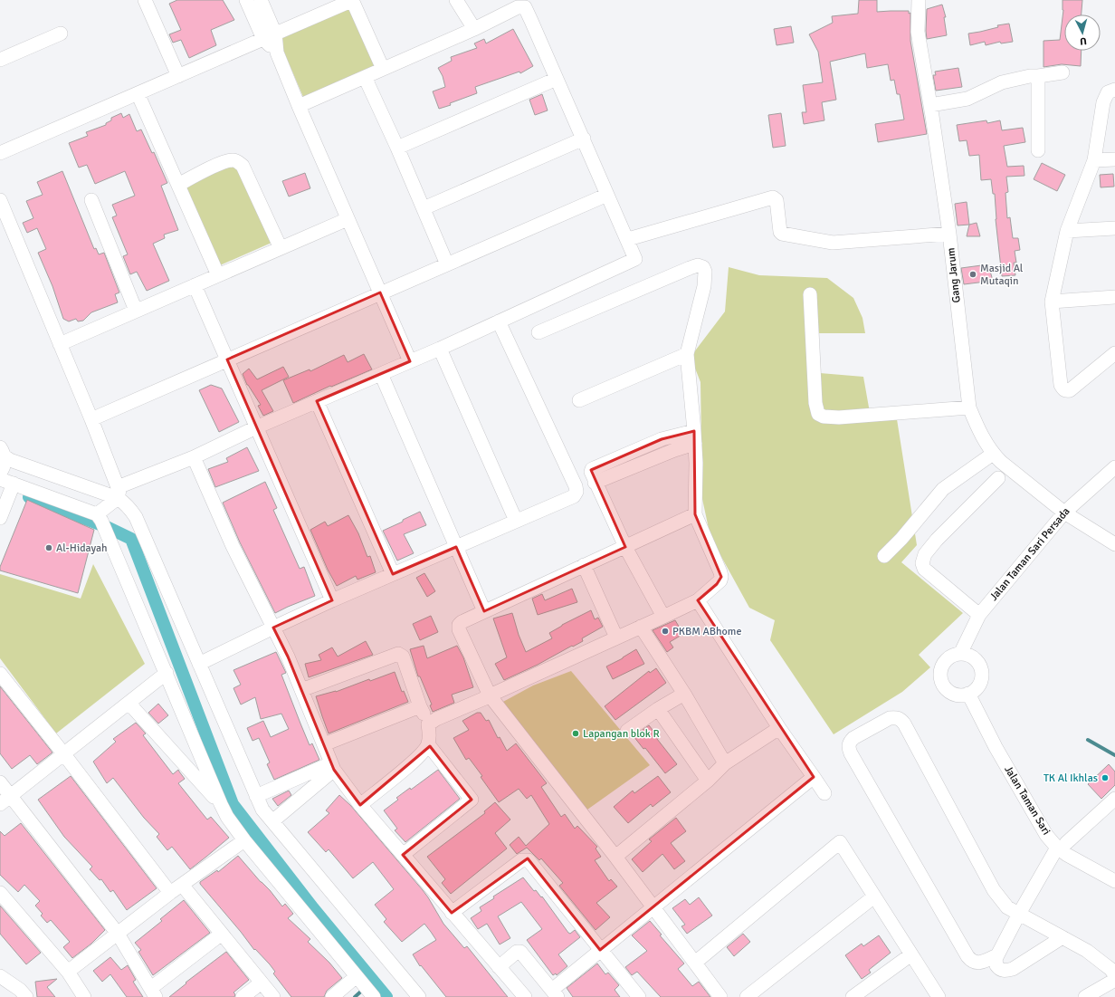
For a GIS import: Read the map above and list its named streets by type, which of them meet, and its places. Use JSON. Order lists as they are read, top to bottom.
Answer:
{
  "streets": {
    "street": ["Gang Jarum", "Jalan Taman Sari Persada", "Jalan Taman Sari"]
  },
  "crossings": [
    ["Gang Jarum", "Jalan Taman Sari Persada"],
    ["Jalan Taman Sari Persada", "Jalan Taman Sari"]
  ],
  "places": [
    "Masjid Al Mutaqin",
    "Al-Hidayah",
    "PKBM ABhome",
    "Lapangan blok R",
    "TK Al Ikhlas"
  ],
  "north": "bottom"
}
